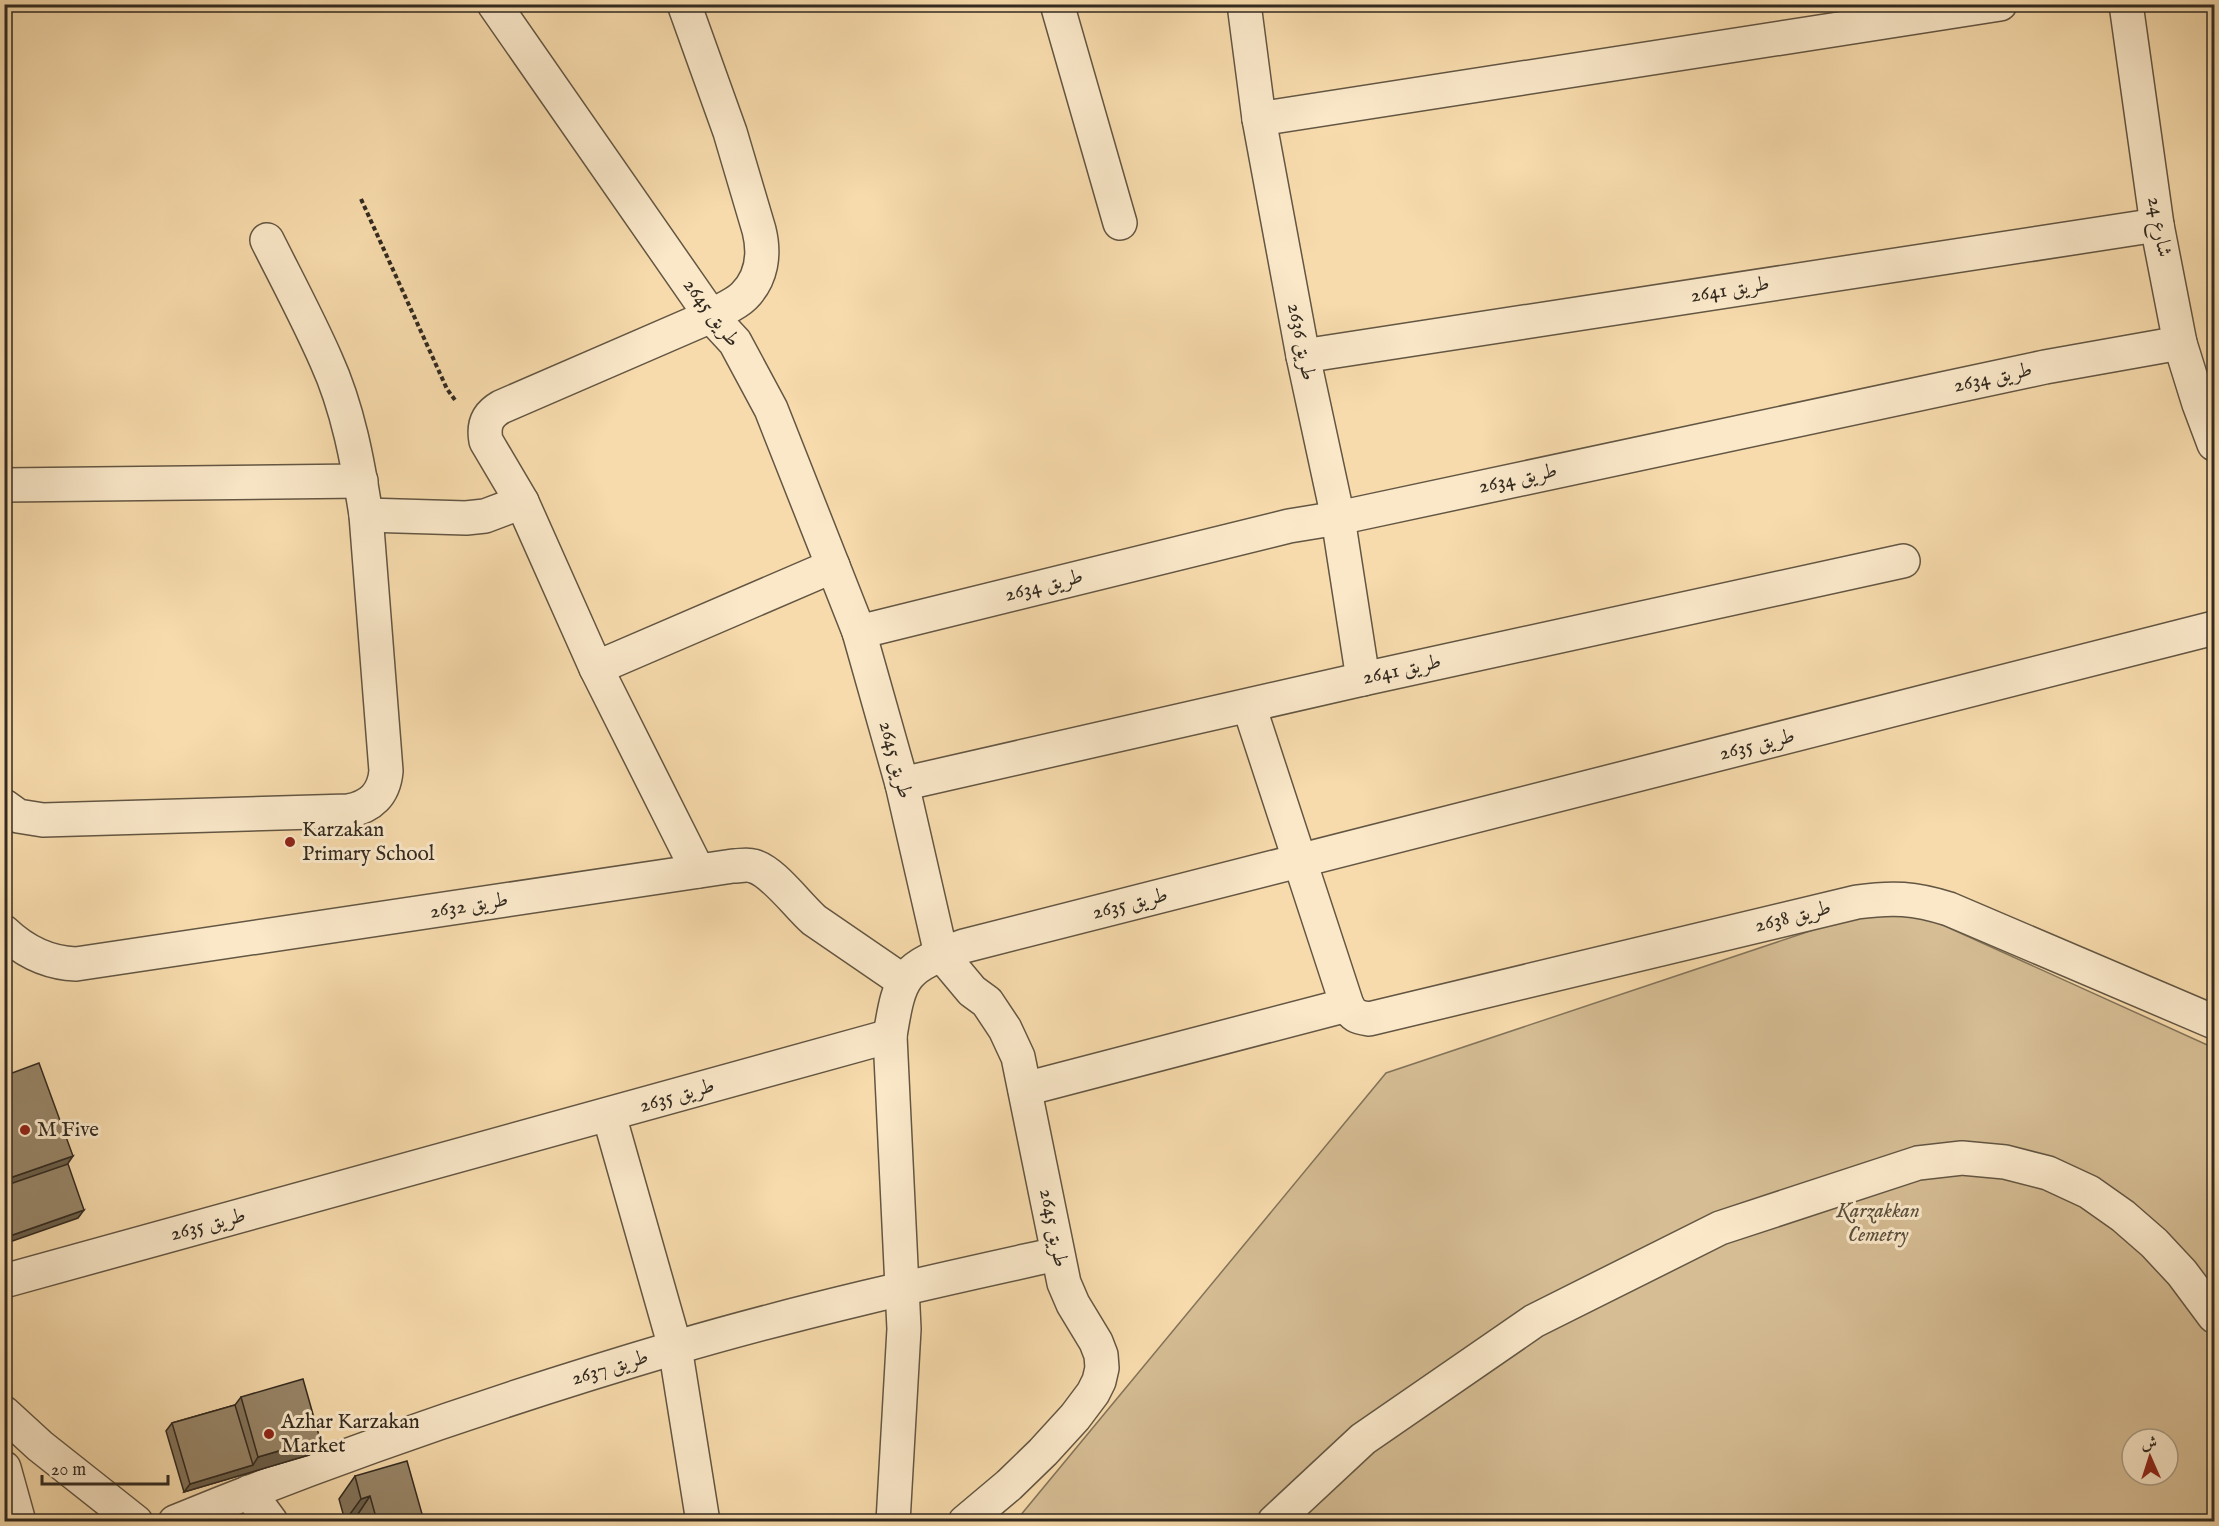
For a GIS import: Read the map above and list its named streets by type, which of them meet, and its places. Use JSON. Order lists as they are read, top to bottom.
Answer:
{
  "streets": {
    "street": [
      "شارع 24",
      "طريق 2641",
      "طريق 2645",
      "طريق 2636",
      "طريق 2634",
      "طريق 2635",
      "طريق 2632",
      "طريق 2638",
      "طريق 2637"
    ]
  },
  "crossings": [
    ["شارع 24", "طريق 2641"],
    ["شارع 24", "طريق 2634"],
    ["طريق 2641", "طريق 2645"],
    ["طريق 2641", "طريق 2636"],
    ["طريق 2645", "طريق 2634"],
    ["طريق 2645", "طريق 2635"],
    ["طريق 2645", "طريق 2638"],
    ["طريق 2645", "طريق 2637"],
    ["طريق 2636", "طريق 2634"],
    ["طريق 2635", "طريق 2632"]
  ],
  "parks": ["Karzakkan Cemetry"],
  "places": ["Karzakan Primary School", "M Five", "Azhar Karzakan Market"],
  "scale_bar": "20 m",
  "north": "top"
}
